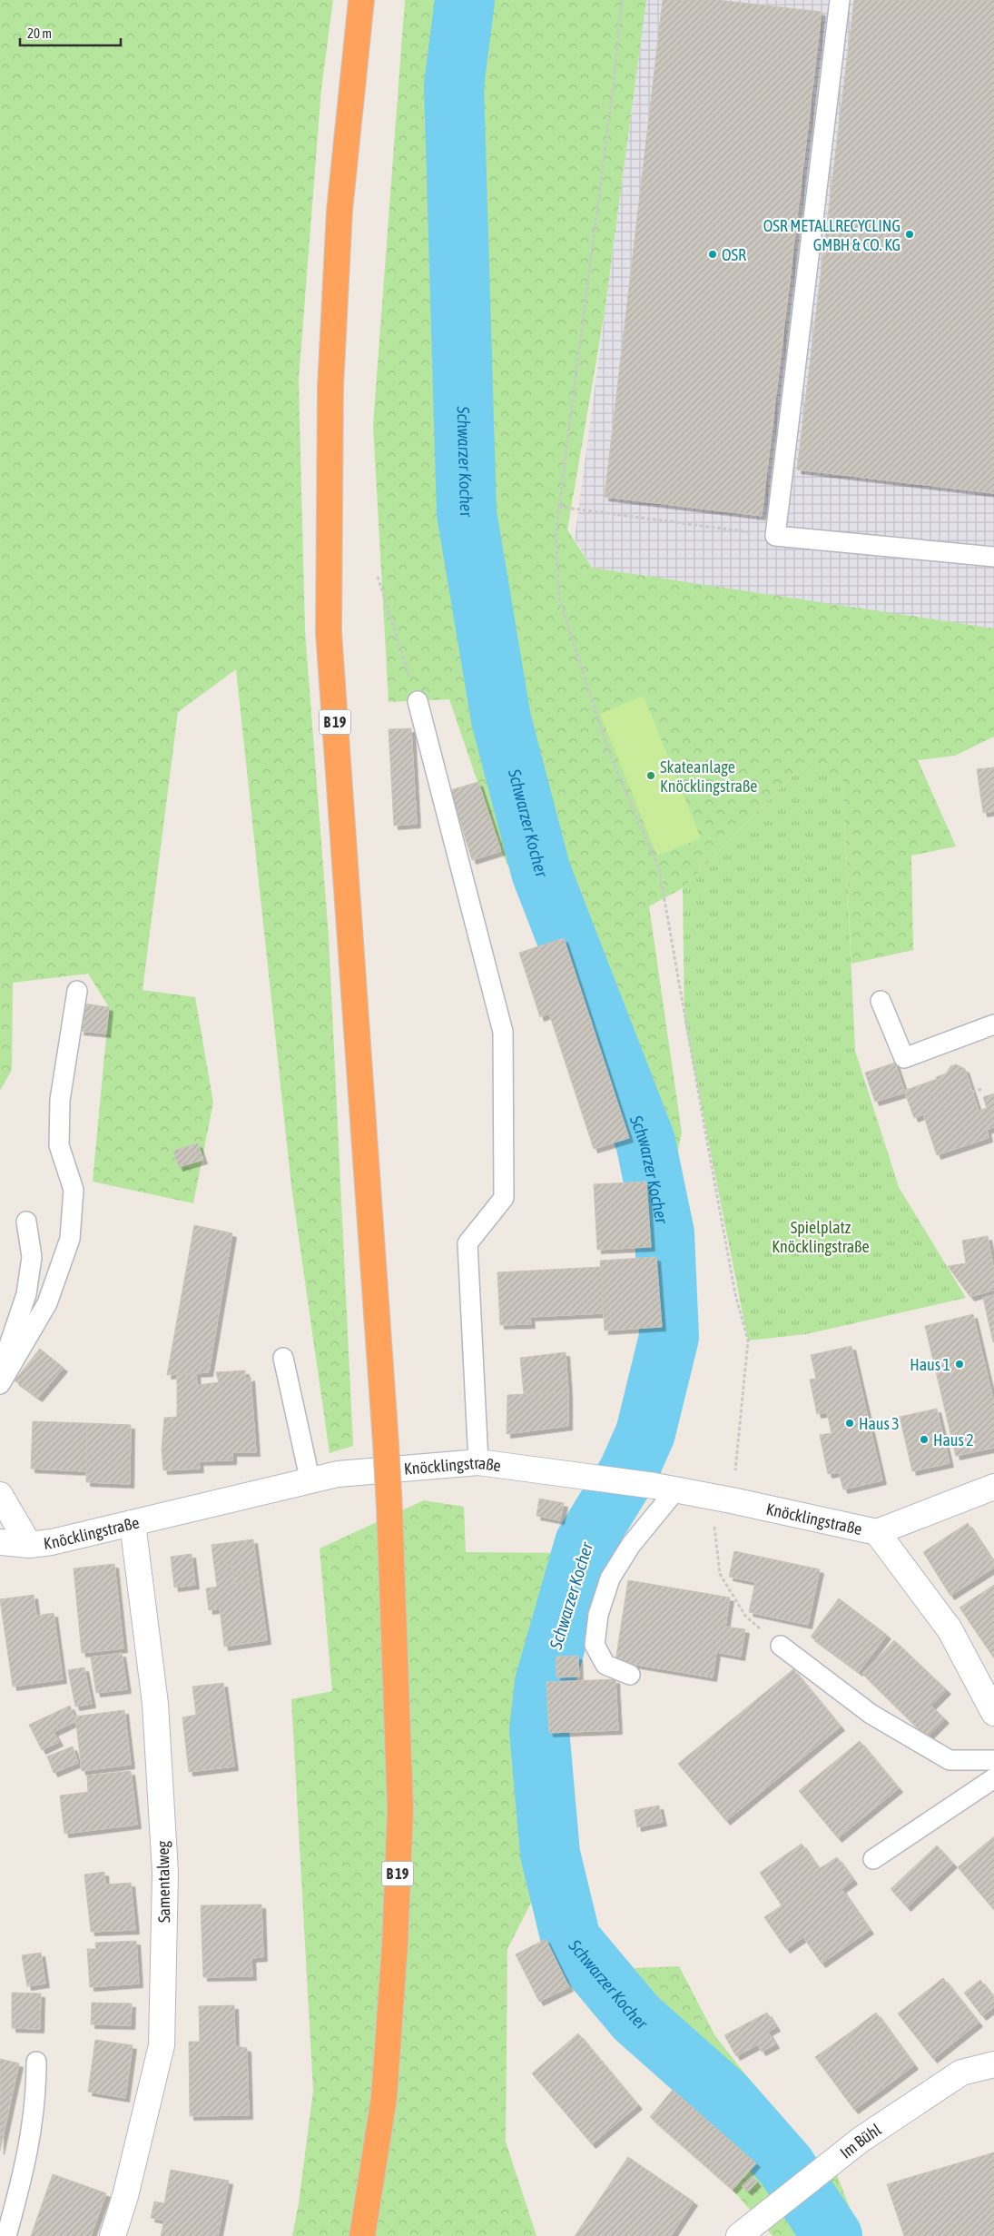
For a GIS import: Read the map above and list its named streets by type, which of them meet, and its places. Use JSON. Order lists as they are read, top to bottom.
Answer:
{
  "streets": {
    "highway": ["B 19"],
    "street": ["Knöcklingstraße", "Samentalweg", "Im Bühl"]
  },
  "crossings": [
    ["Knöcklingstraße", "Samentalweg"]
  ],
  "water": ["Schwarzer Kocher"],
  "parks": ["Spielplatz Knöcklingstraße"],
  "places": [
    "OSR METALLRECYCLING GMBH & CO. KG",
    "OSR",
    "Skateanlage Knöcklingstraße",
    "Haus 1",
    "Haus 3",
    "Haus 2"
  ],
  "scale_bar": "20 m"
}
